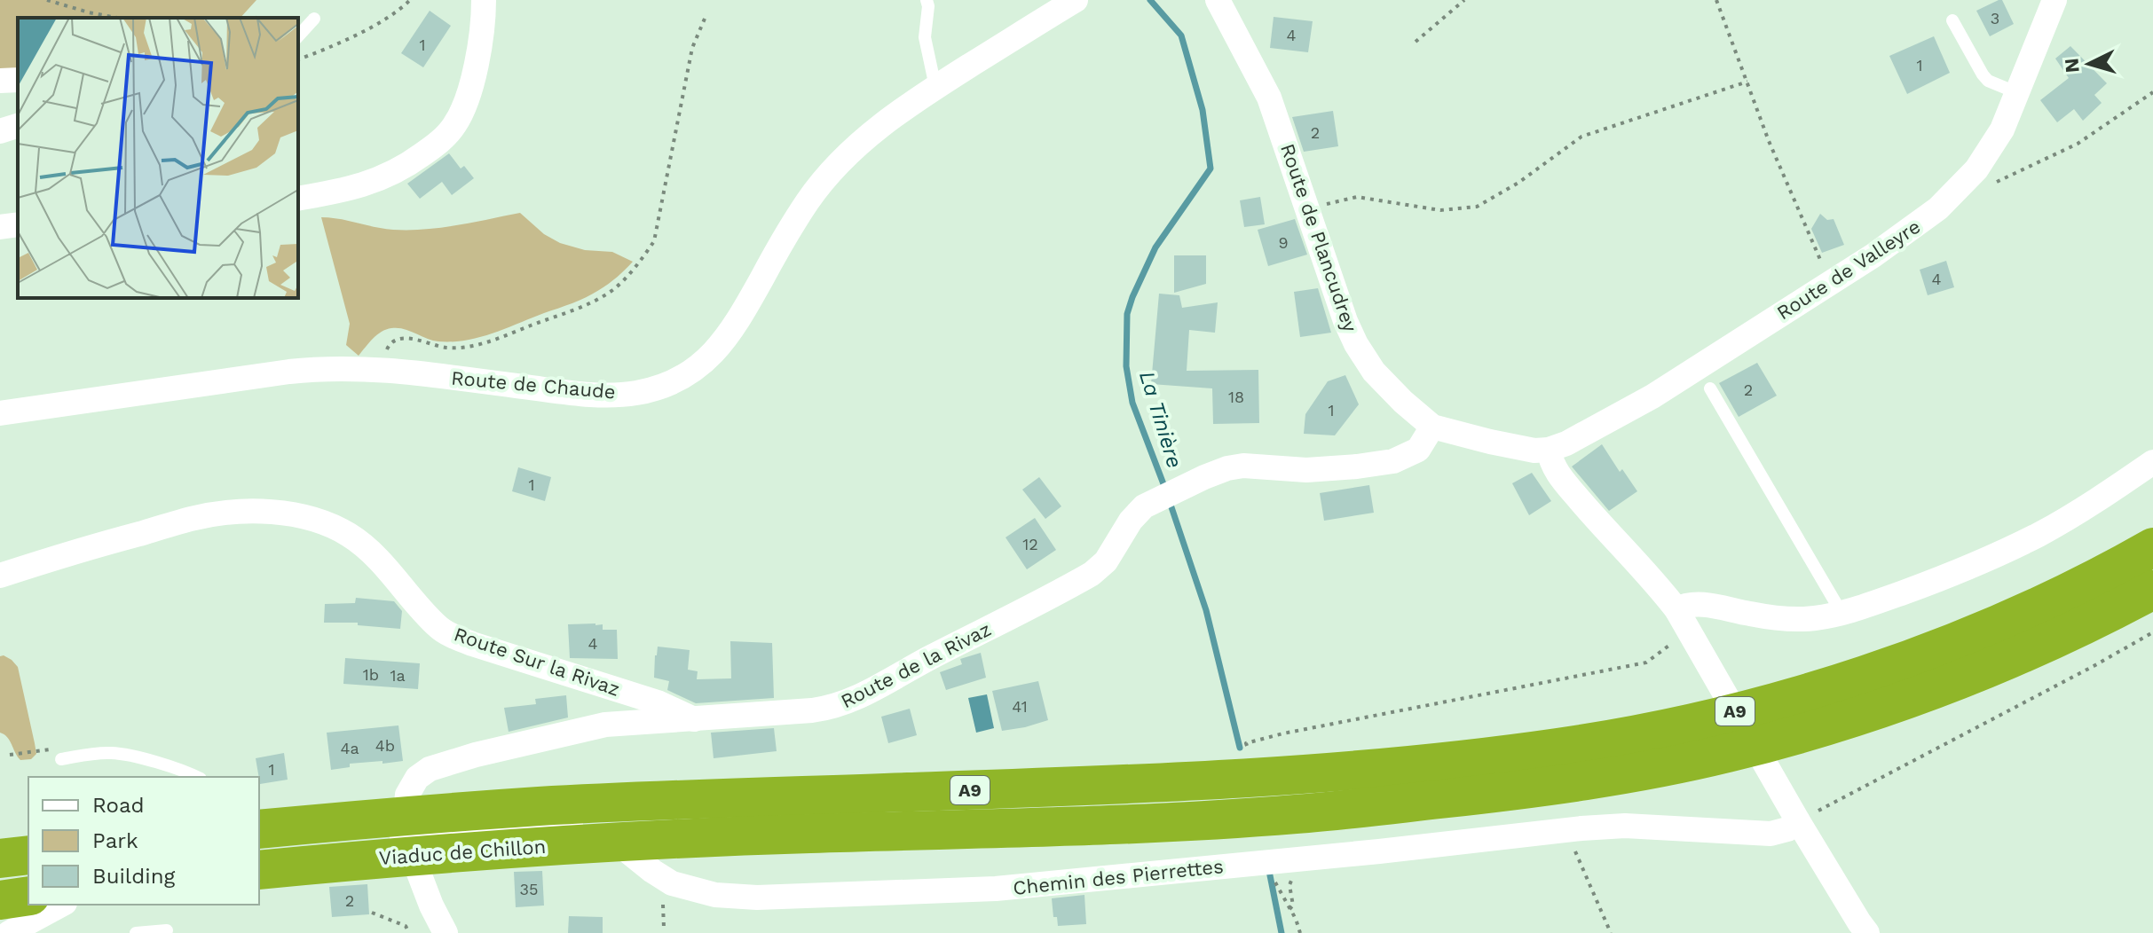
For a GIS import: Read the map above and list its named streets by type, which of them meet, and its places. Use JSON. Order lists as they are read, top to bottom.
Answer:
{
  "streets": {
    "highway": ["A9", "Viaduc de Chillon"],
    "street": [
      "Route de Plancudrey",
      "Route de Valleyre",
      "Route de Chaude",
      "Route Sur la Rivaz",
      "Route de la Rivaz",
      "Chemin des Pierrettes"
    ]
  },
  "crossings": [
    ["Route de Plancudrey", "Route de Valleyre"],
    ["Route de Plancudrey", "Route de la Rivaz"],
    ["Route Sur la Rivaz", "Route de la Rivaz"],
    ["Route de la Rivaz", "Chemin des Pierrettes"],
    ["Viaduc de Chillon", "Chemin des Pierrettes"]
  ],
  "water": ["La Tinière"],
  "house_numbers": [
    "3",
    "4",
    "1",
    "1",
    "2",
    "9",
    "4",
    "2",
    "18",
    "1",
    "1",
    "12",
    "4",
    "1b",
    "1a",
    "41",
    "4b",
    "4a",
    "1",
    "35",
    "2"
  ],
  "legend": ["Road", "Park", "Building"],
  "north": "left"
}
